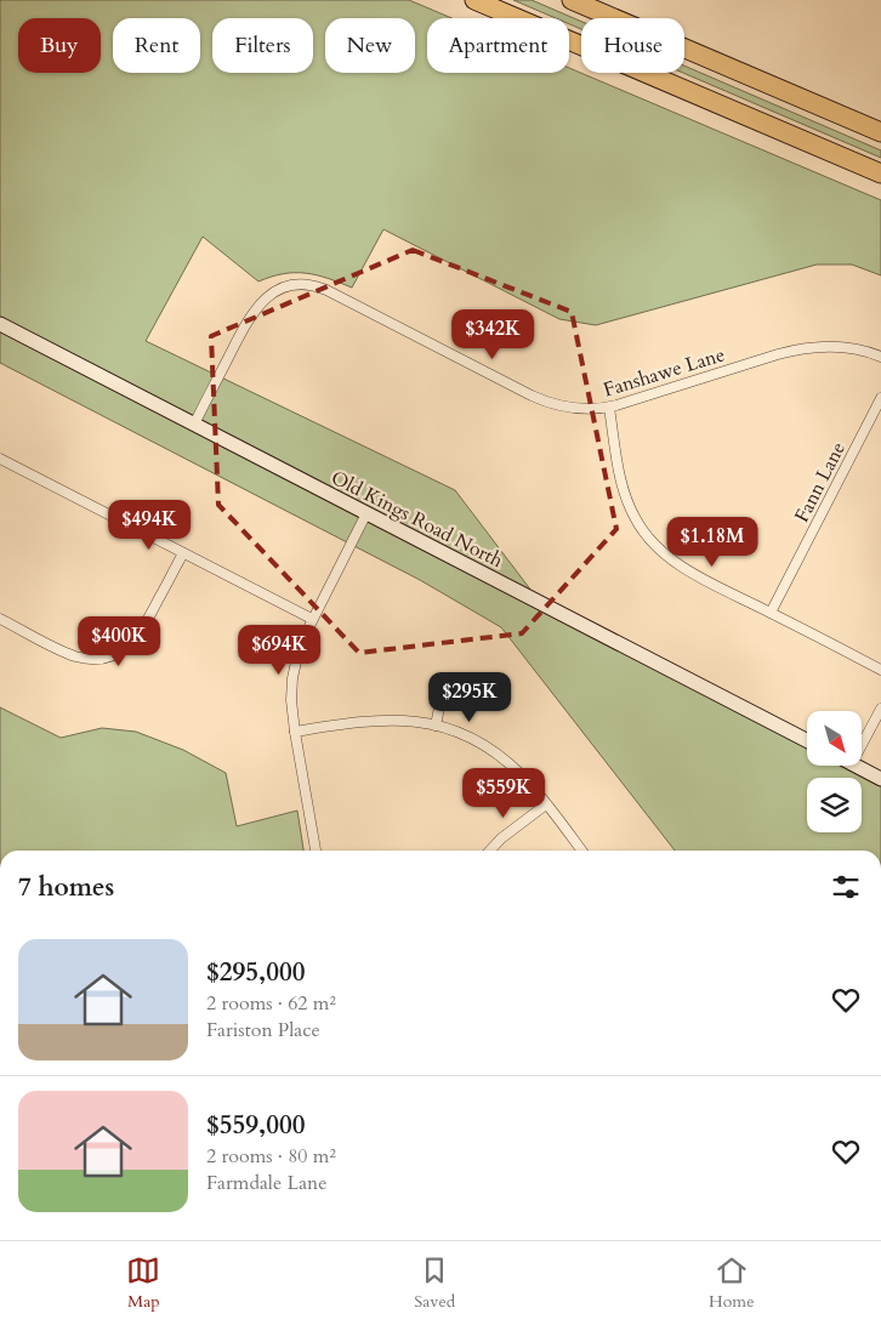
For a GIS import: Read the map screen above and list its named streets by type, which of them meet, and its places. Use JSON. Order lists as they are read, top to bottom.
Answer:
{
  "streets": {
    "street": ["Fanshawe Lane", "Fann Lane", "Old Kings Road North"]
  },
  "crossings": [
    ["Fanshawe Lane", "Old Kings Road North"]
  ],
  "north": "bottom right",
  "page": {
    "chip": [
      "Buy",
      "Rent",
      "Filters",
      "New",
      "Apartment",
      "House"
    ],
    "price": [
      "$342K",
      "$494K",
      "$1.18M",
      "$400K",
      "$694K",
      "$295K",
      "$559K"
    ],
    "heading": "7 homes",
    "list": [
      {
        "name": "$295,000",
        "note": "2 rooms · 62 m² · Fariston Place"
      },
      {
        "name": "$559,000",
        "note": "2 rooms · 80 m² · Farmdale Lane"
      }
    ],
    "tabs": ["Map", "Saved", "Home"]
  }
}
